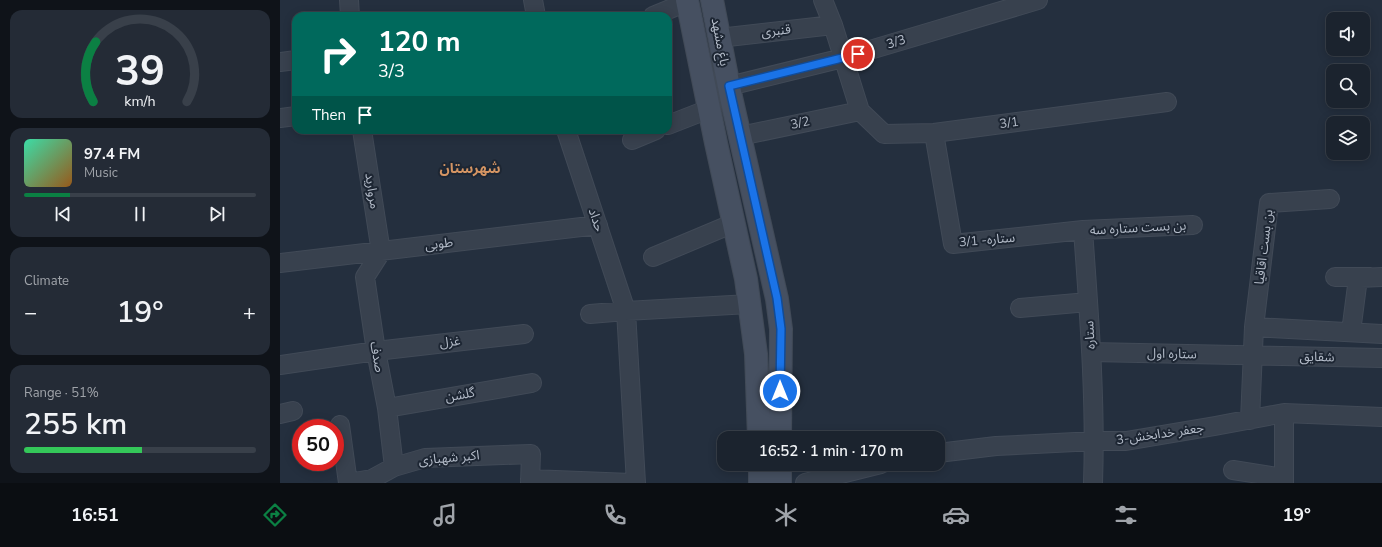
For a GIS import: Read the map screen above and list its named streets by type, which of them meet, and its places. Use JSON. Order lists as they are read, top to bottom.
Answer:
{
  "streets": {
    "main road": ["باغ مشهد"],
    "street": [
      "قنبری",
      "3/3",
      "3/2",
      "3/1",
      "مروارید",
      "حداد",
      "بن بست ستاره سه",
      "ستاره- 3/1",
      "طوبی",
      "بن بست اقاقیا",
      "ستاره",
      "غزل",
      "ستاره اول",
      "صدف",
      "شقایق",
      "گلشن",
      "جعفر خدابخش-3",
      "اکبر شهبازی"
    ]
  },
  "crossings": [
    ["قنبری", "باغ مشهد"],
    ["باغ مشهد", "3/3"],
    ["باغ مشهد", "3/2"],
    ["3/2", "3/1"],
    ["3/1", "ستاره- 3/1"],
    ["مروارید", "طوبی"],
    ["مروارید", "صدف"],
    ["حداد", "طوبی"],
    ["بن بست ستاره سه", "ستاره- 3/1"],
    ["بن بست ستاره سه", "ستاره"],
    ["ستاره- 3/1", "ستاره"],
    ["طوبی", "صدف"],
    ["ستاره", "ستاره اول"],
    ["ستاره", "جعفر خدابخش-3"],
    ["غزل", "صدف"],
    ["ستاره اول", "شقایق"],
    ["صدف", "گلشن"],
    ["صدف", "اکبر شهبازی"]
  ],
  "districts": ["شهرستان"],
  "page": {
    "turn": ["120 m", "3/3"],
    "then": "Then",
    "song": ["97.4 FM", "Music"],
    "tile": [
      "Climate",
      ["Range · 51%", "255 km"]
    ],
    "heat": ["−", "19°", "+"],
    "limit": "50",
    "trip": "16:52 · 1 min · 170 m",
    "tabs": ["16:51", "19°"],
    "gauge": ["39", "km/h"]
  }
}
